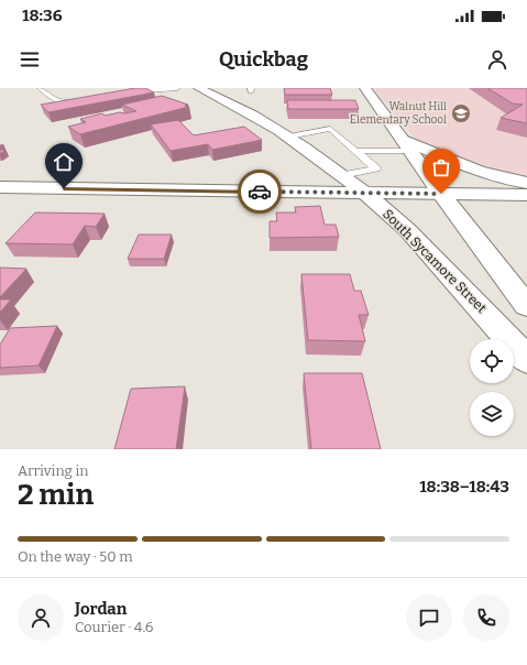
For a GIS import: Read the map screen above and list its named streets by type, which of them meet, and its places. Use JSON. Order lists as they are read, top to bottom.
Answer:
{
  "streets": {
    "street": ["South Sycamore Street"]
  },
  "places": {
    "school or university": ["Walnut Hill Elementary School"]
  },
  "page": {
    "status": "18:36",
    "header": "Quickbag",
    "heading": ["2 min", "Arriving in", "18:38–18:43"],
    "panel": ["Jordan", "Courier · 4.6"],
    "bar": "On the way · 50 m"
  }
}
